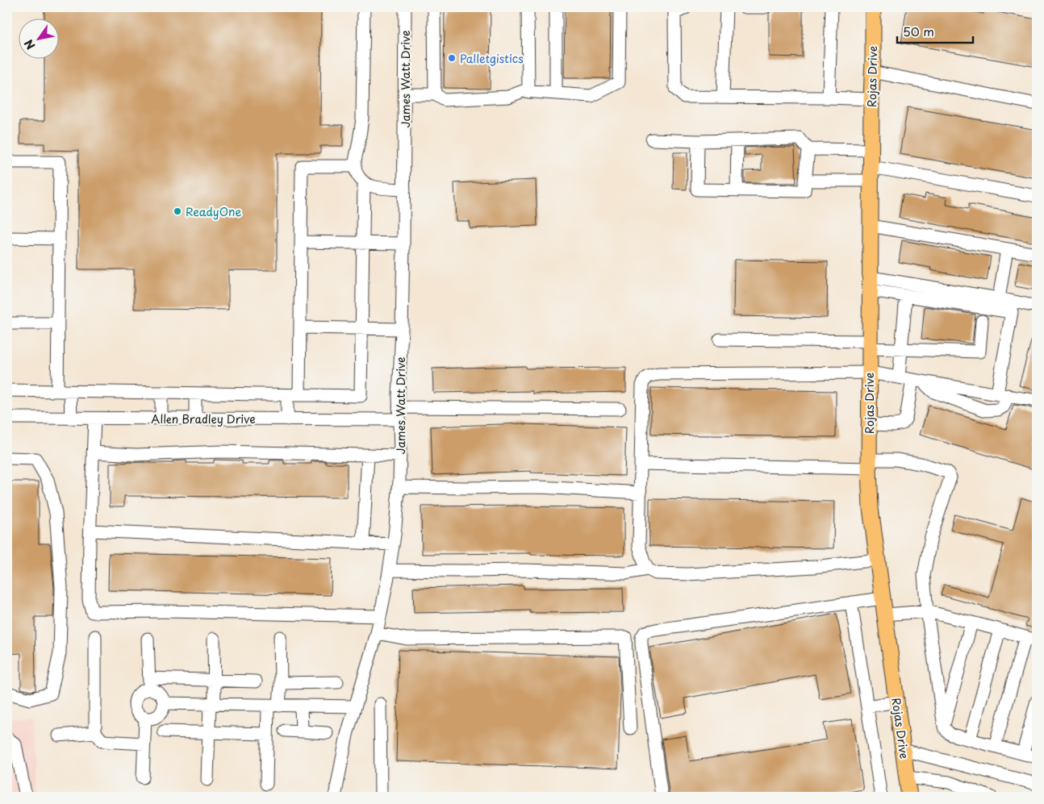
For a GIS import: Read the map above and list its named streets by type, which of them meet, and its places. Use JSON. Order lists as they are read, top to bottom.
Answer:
{
  "streets": {
    "main road": ["Rojas Drive"],
    "street": ["James Watt Drive", "Allen Bradley Drive"]
  },
  "crossings": [
    ["James Watt Drive", "Allen Bradley Drive"]
  ],
  "places": ["Palletgistics", "ReadyOne"],
  "scale_bar": "50 m",
  "north": "bottom left"
}
